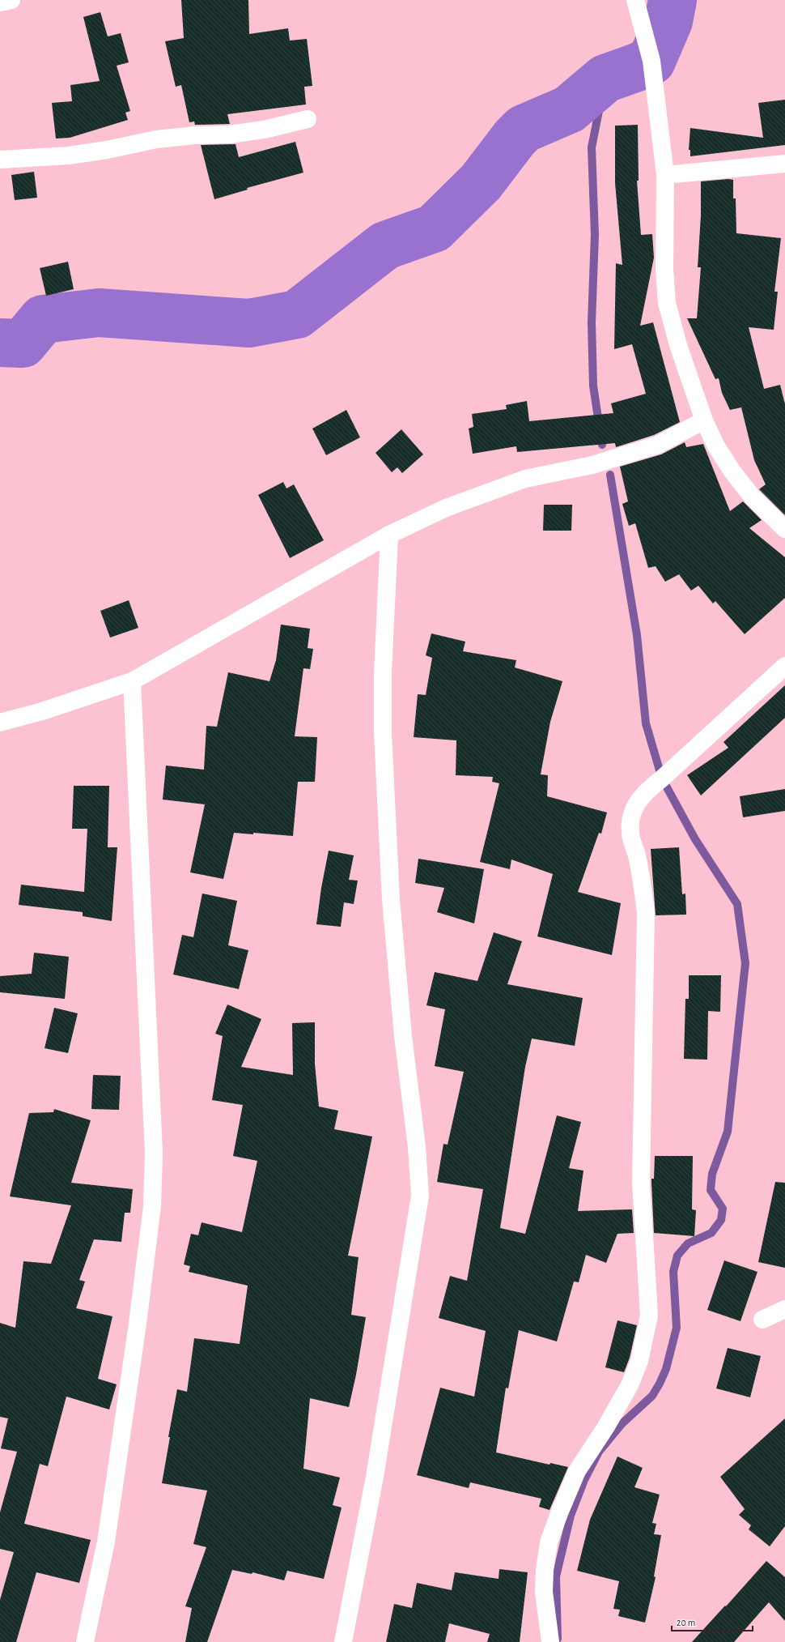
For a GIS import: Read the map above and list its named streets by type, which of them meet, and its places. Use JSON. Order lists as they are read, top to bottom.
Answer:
{
  "scale_bar": "20 m"
}
